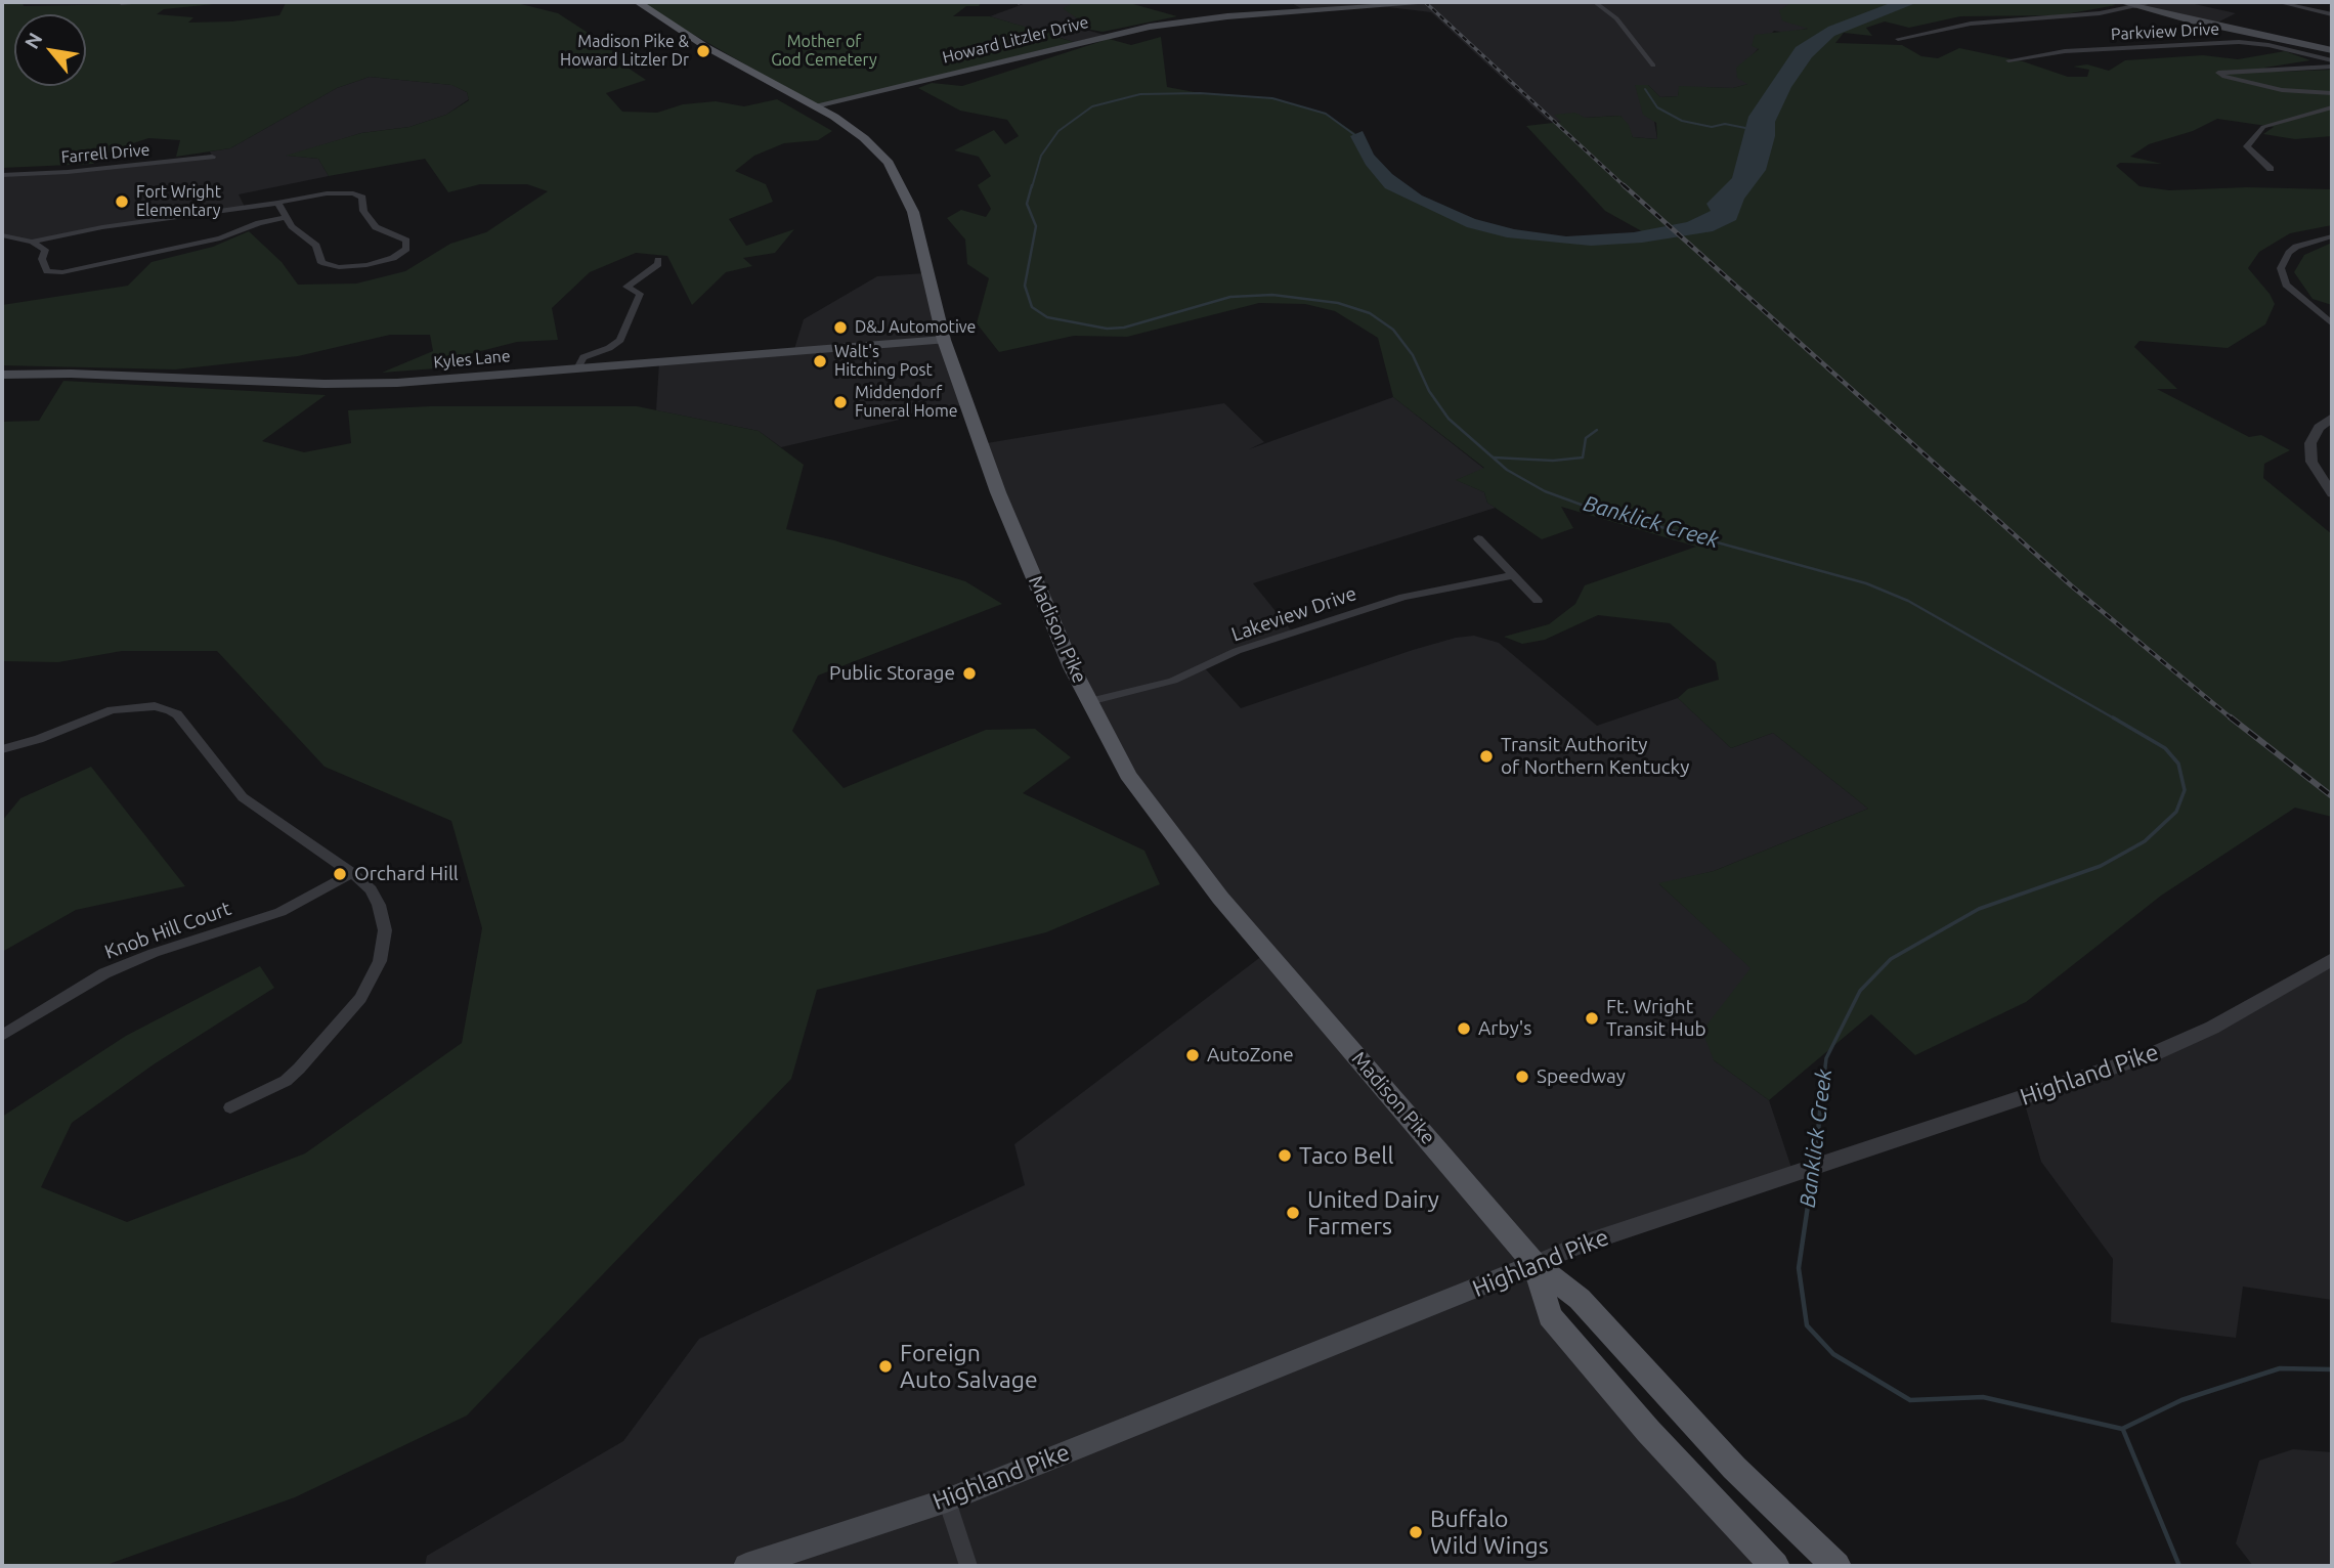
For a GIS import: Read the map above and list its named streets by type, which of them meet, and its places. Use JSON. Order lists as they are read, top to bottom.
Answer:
{
  "streets": {
    "main road": [
      "Howard Litzler Drive",
      "Kyles Lane",
      "Madison Pike",
      "Highland Pike"
    ],
    "street": [
      "Parkview Drive",
      "Farrell Drive",
      "Lakeview Drive",
      "Knob Hill Court"
    ]
  },
  "crossings": [
    ["Howard Litzler Drive", "Madison Pike"],
    ["Kyles Lane", "Madison Pike"],
    ["Lakeview Drive", "Madison Pike"],
    ["Madison Pike", "Highland Pike"]
  ],
  "water": ["Banklick Creek"],
  "parks": ["Mother of God Cemetery"],
  "places": [
    "Madison Pike & Howard Litzler Dr",
    "Fort Wright Elementary",
    "D&J Automotive",
    "Walt's Hitching Post",
    "Middendorf Funeral Home",
    "Public Storage",
    "Transit Authority of Northern Kentucky",
    "Orchard Hill",
    "Ft. Wright Transit Hub",
    "Arby's",
    "AutoZone",
    "Speedway",
    "Taco Bell",
    "United Dairy Farmers",
    "Foreign Auto Salvage",
    "Buffalo Wild Wings"
  ],
  "north": "top left"
}
